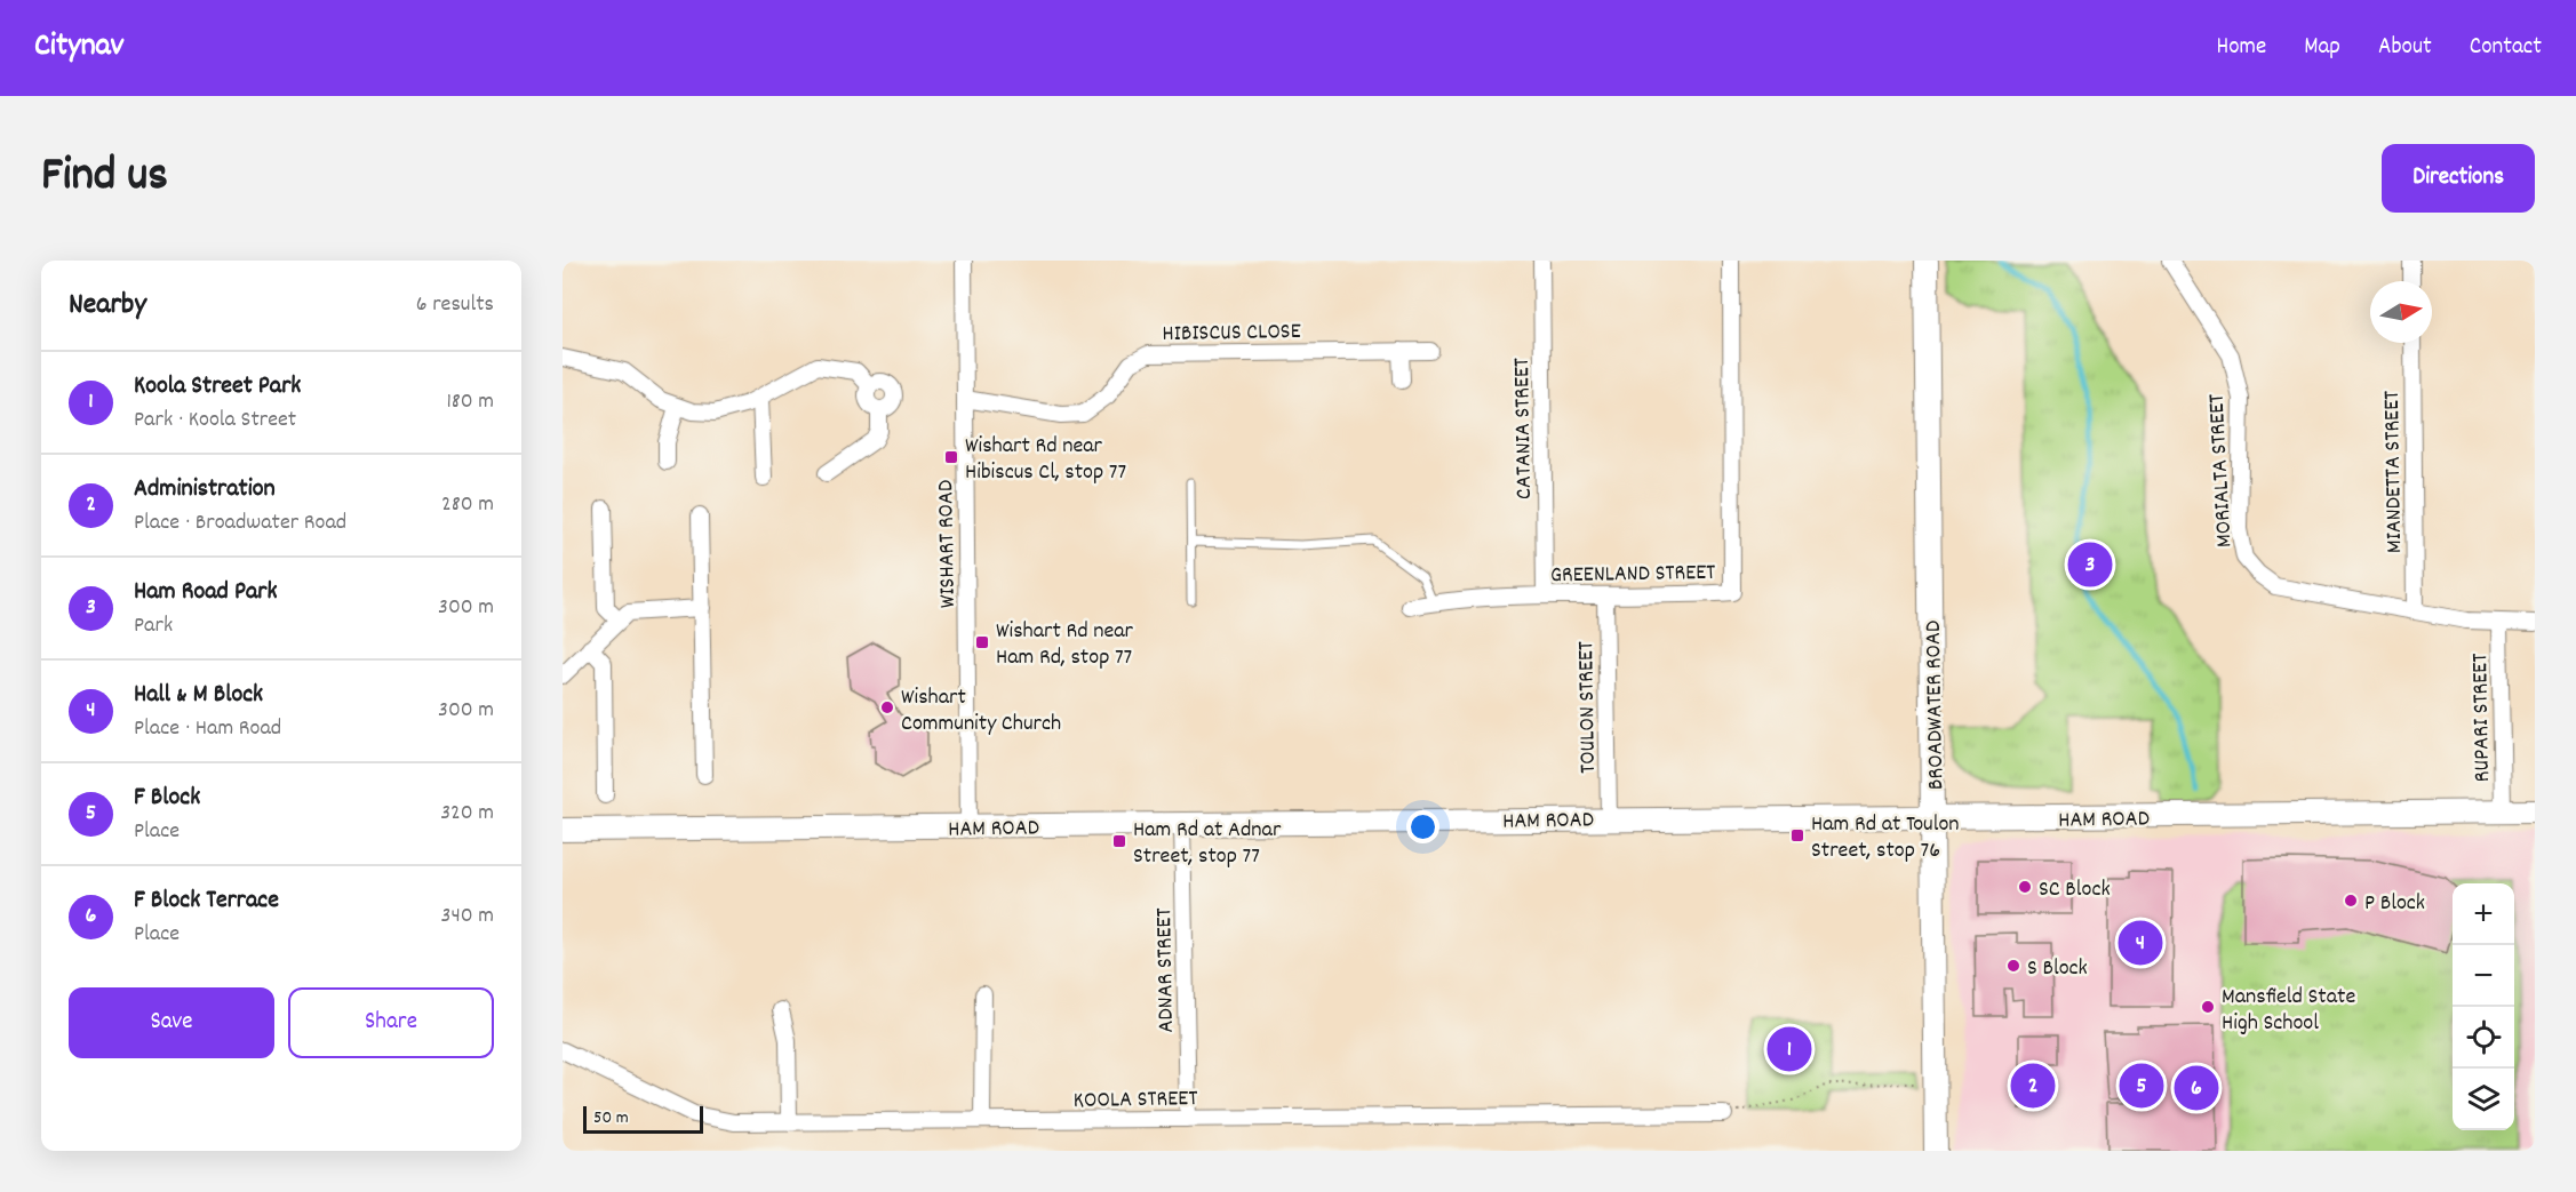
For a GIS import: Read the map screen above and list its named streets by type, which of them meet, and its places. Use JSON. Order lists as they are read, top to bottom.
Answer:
{
  "streets": {
    "street": [
      "HIBISCUS CLOSE",
      "CATANIA STREET",
      "MORIALTA STREET",
      "MIANDETTA STREET",
      "WISHART ROAD",
      "GREENLAND STREET",
      "BROADWATER ROAD",
      "TOULON STREET",
      "RUPARI STREET",
      "HAM ROAD",
      "ADNAR STREET",
      "KOOLA STREET"
    ]
  },
  "crossings": [
    ["HIBISCUS CLOSE", "WISHART ROAD"],
    ["CATANIA STREET", "GREENLAND STREET"],
    ["MORIALTA STREET", "MIANDETTA STREET"],
    ["MORIALTA STREET", "RUPARI STREET"],
    ["WISHART ROAD", "HAM ROAD"],
    ["GREENLAND STREET", "TOULON STREET"],
    ["BROADWATER ROAD", "HAM ROAD"],
    ["TOULON STREET", "HAM ROAD"],
    ["RUPARI STREET", "HAM ROAD"],
    ["HAM ROAD", "ADNAR STREET"],
    ["ADNAR STREET", "KOOLA STREET"]
  ],
  "places": {
    "transit": [
      "Wishart Rd near Hibiscus Cl, stop 77",
      "Wishart Rd near Ham Rd, stop 77",
      "Ham Rd at Toulon Street, stop 76",
      "Ham Rd at Adnar Street, stop 77"
    ],
    "other": [
      "Wishart Community Church",
      "SC Block",
      "P Block",
      "S Block",
      "Mansfield State High School"
    ]
  },
  "scale_bar": "50 m",
  "north": "right",
  "page": {
    "header": "Citynav",
    "nav": [
      "Home",
      "Map",
      "About",
      "Contact"
    ],
    "title": "Find us",
    "buttons": [
      "Directions",
      ["Save", "Share"]
    ],
    "heading": ["Nearby", "6 results"],
    "list": [
      {
        "mark": "1",
        "name": "Koola Street Park",
        "note": "Park · Koola Street",
        "value": "180 m"
      },
      {
        "mark": "2",
        "name": "Administration",
        "note": "Place · Broadwater Road",
        "value": "280 m"
      },
      {
        "mark": "3",
        "name": "Ham Road Park",
        "note": "Park",
        "value": "300 m"
      },
      {
        "mark": "4",
        "name": "Hall & M Block",
        "note": "Place · Ham Road",
        "value": "300 m"
      },
      {
        "mark": "5",
        "name": "F Block",
        "note": "Place",
        "value": "320 m"
      },
      {
        "mark": "6",
        "name": "F Block Terrace",
        "note": "Place",
        "value": "340 m"
      }
    ],
    "pins": [
      "3",
      "4",
      "1",
      "2",
      "5",
      "6"
    ],
    "map_buttons": ["+", "−"],
    "scale": "50 m"
  }
}
